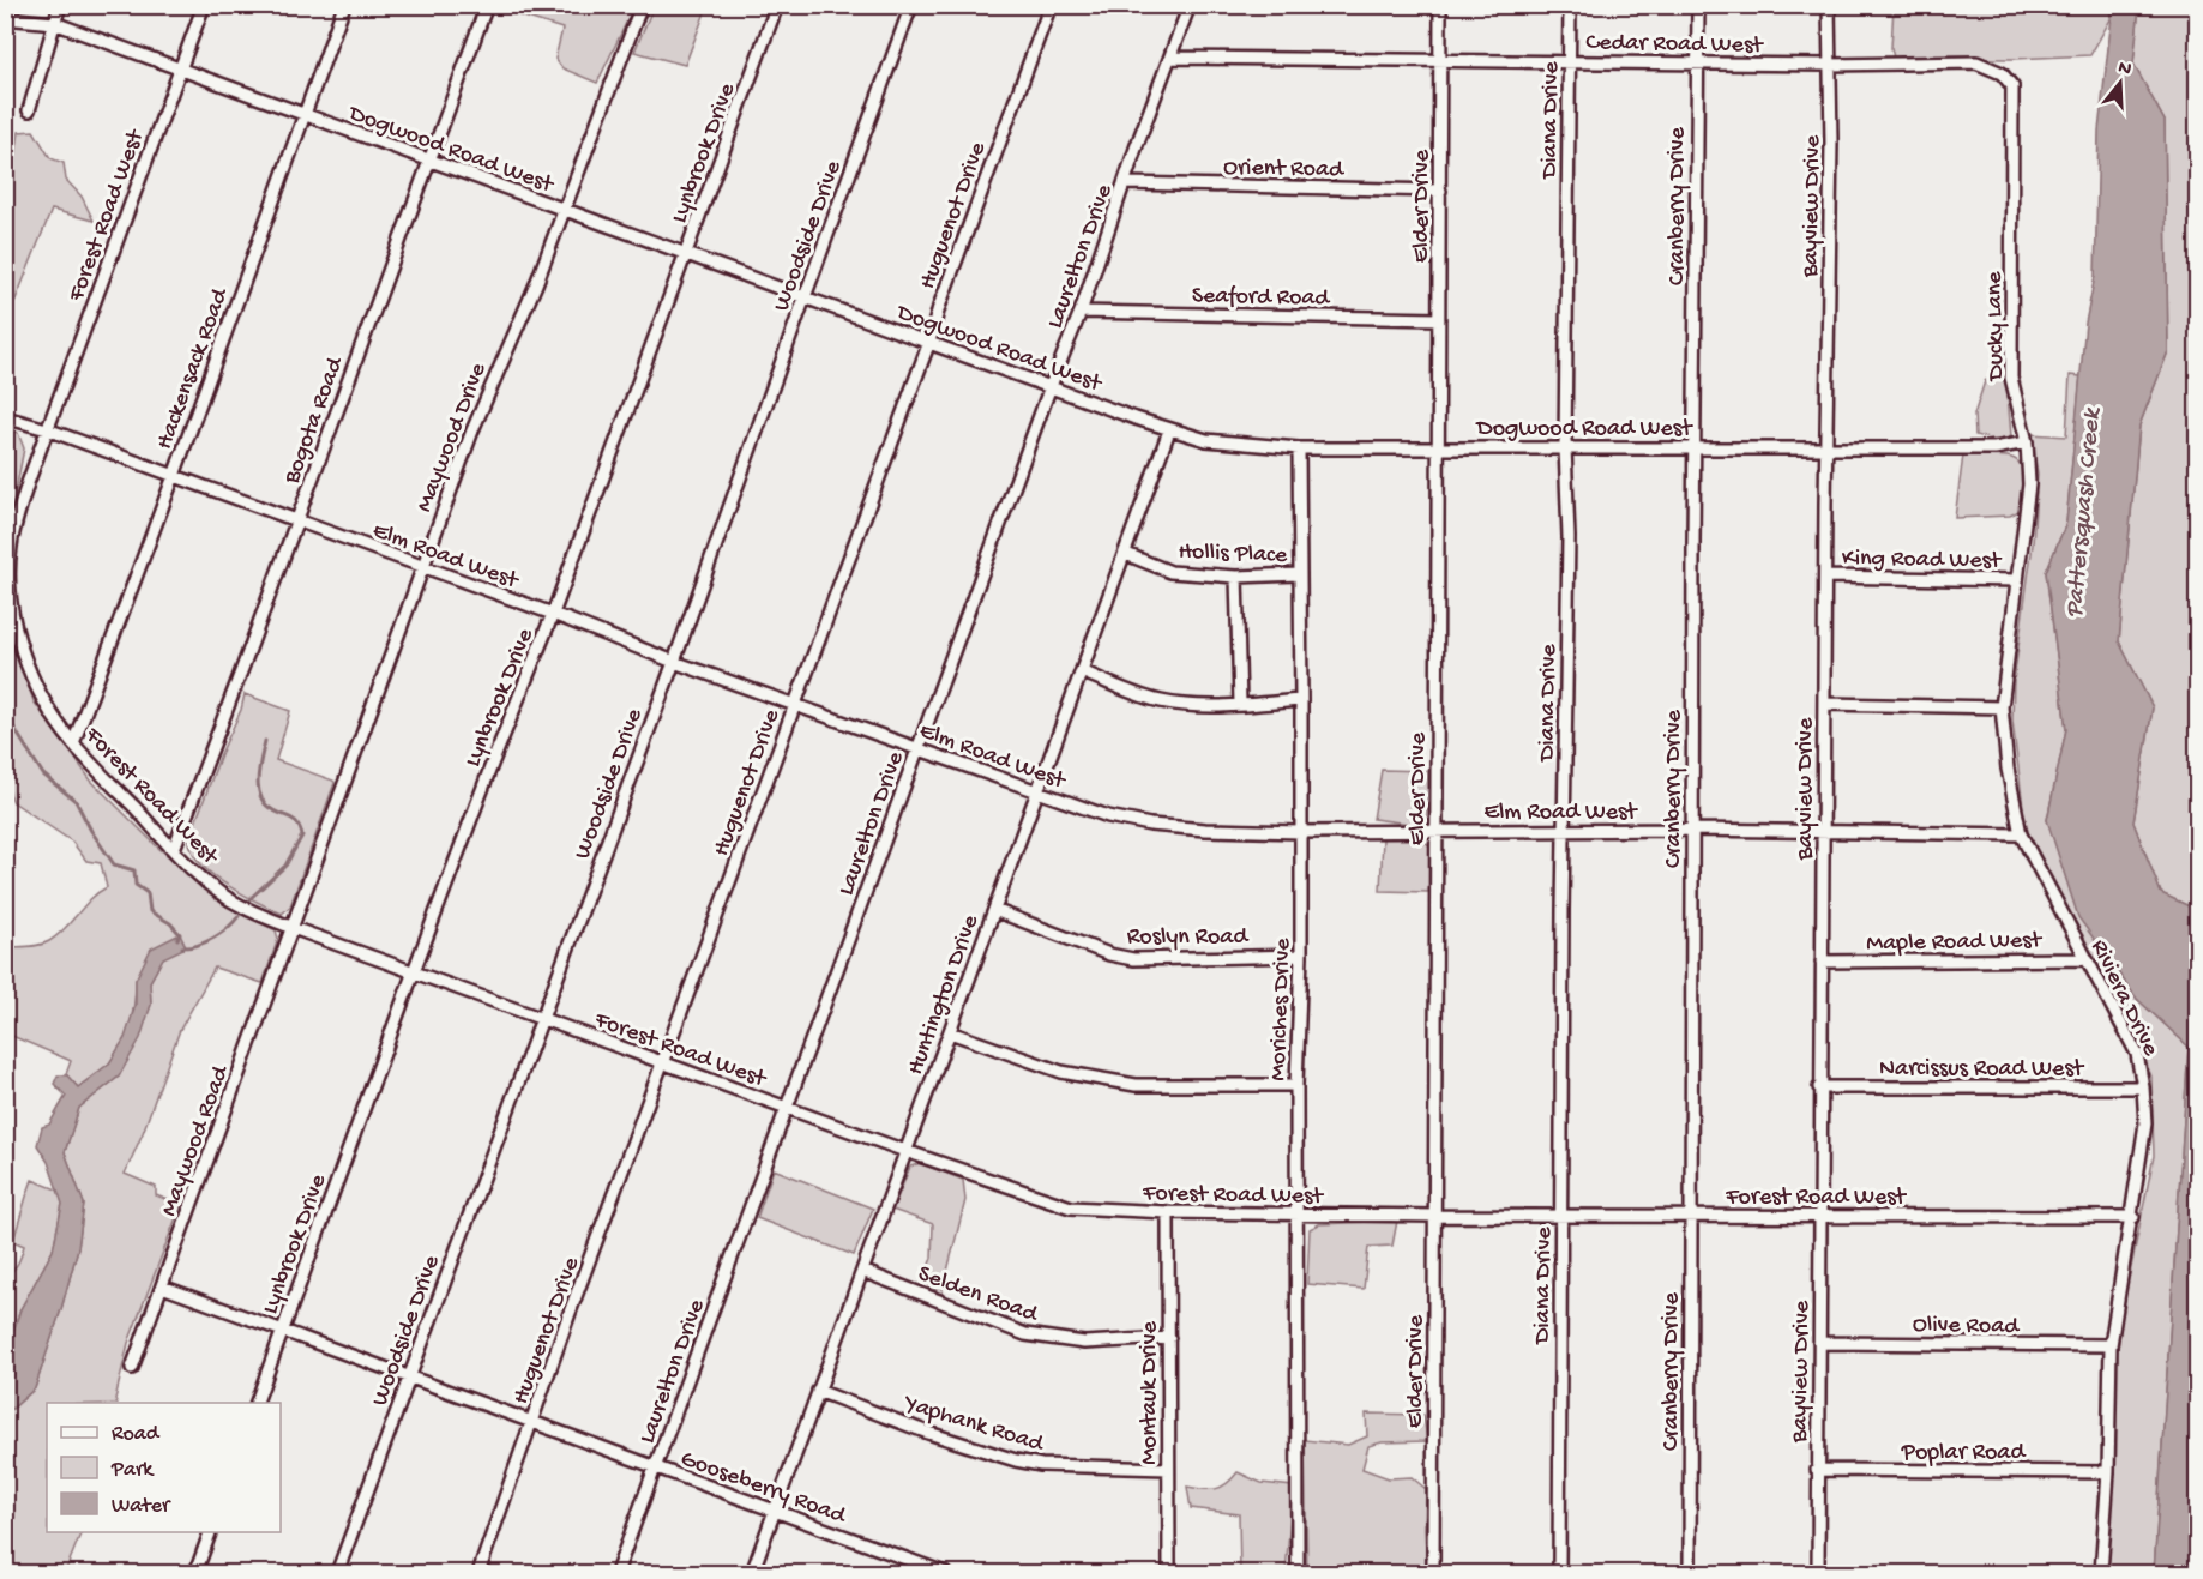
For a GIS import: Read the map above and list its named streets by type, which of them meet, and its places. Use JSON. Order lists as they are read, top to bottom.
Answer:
{
  "streets": {
    "street": [
      "Cedar Road West",
      "Diana Drive",
      "Dogwood Road West",
      "Lynbrook Drive",
      "Orient Road",
      "Elder Drive",
      "Cranberry Drive",
      "Bayview Drive",
      "Forest Road West",
      "Huguenot Drive",
      "Woodside Drive",
      "Laurelton Drive",
      "Seaford Road",
      "Ducky Lane",
      "Hackensack Road",
      "Bogota Road",
      "Maywood Drive",
      "Hollis Place",
      "Elm Road West",
      "King Road West",
      "Roslyn Road",
      "Maple Road West",
      "Huntington Drive",
      "Riviera Drive",
      "Moriches Drive",
      "Narcissus Road West",
      "Maywood Road",
      "Selden Road",
      "Olive Road",
      "Montauk Drive",
      "Yaphank Road",
      "Poplar Road",
      "Gooseberry Road"
    ]
  },
  "crossings": [
    ["Cedar Road West", "Diana Drive"],
    ["Cedar Road West", "Elder Drive"],
    ["Cedar Road West", "Cranberry Drive"],
    ["Cedar Road West", "Bayview Drive"],
    ["Cedar Road West", "Laurelton Drive"],
    ["Cedar Road West", "Ducky Lane"],
    ["Diana Drive", "Dogwood Road West"],
    ["Diana Drive", "Forest Road West"],
    ["Diana Drive", "Elm Road West"],
    ["Dogwood Road West", "Lynbrook Drive"],
    ["Dogwood Road West", "Elder Drive"],
    ["Dogwood Road West", "Cranberry Drive"],
    ["Dogwood Road West", "Bayview Drive"],
    ["Dogwood Road West", "Forest Road West"],
    ["Dogwood Road West", "Huguenot Drive"],
    ["Dogwood Road West", "Woodside Drive"],
    ["Dogwood Road West", "Laurelton Drive"],
    ["Dogwood Road West", "Ducky Lane"],
    ["Dogwood Road West", "Hackensack Road"],
    ["Dogwood Road West", "Bogota Road"],
    ["Dogwood Road West", "Maywood Drive"],
    ["Dogwood Road West", "Huntington Drive"],
    ["Dogwood Road West", "Moriches Drive"],
    ["Lynbrook Drive", "Forest Road West"],
    ["Lynbrook Drive", "Elm Road West"],
    ["Lynbrook Drive", "Gooseberry Road"],
    ["Orient Road", "Elder Drive"],
    ["Orient Road", "Laurelton Drive"],
    ["Elder Drive", "Forest Road West"],
    ["Elder Drive", "Seaford Road"],
    ["Elder Drive", "Elm Road West"],
    ["Cranberry Drive", "Forest Road West"],
    ["Cranberry Drive", "Elm Road West"],
    ["Bayview Drive", "Forest Road West"],
    ["Bayview Drive", "Elm Road West"],
    ["Bayview Drive", "King Road West"],
    ["Bayview Drive", "Maple Road West"],
    ["Bayview Drive", "Narcissus Road West"],
    ["Bayview Drive", "Olive Road"],
    ["Bayview Drive", "Poplar Road"],
    ["Forest Road West", "Huguenot Drive"],
    ["Forest Road West", "Woodside Drive"],
    ["Forest Road West", "Laurelton Drive"],
    ["Forest Road West", "Hackensack Road"],
    ["Forest Road West", "Bogota Road"],
    ["Forest Road West", "Maywood Drive"],
    ["Forest Road West", "Elm Road West"],
    ["Forest Road West", "Huntington Drive"],
    ["Forest Road West", "Riviera Drive"],
    ["Forest Road West", "Moriches Drive"],
    ["Forest Road West", "Maywood Road"],
    ["Forest Road West", "Montauk Drive"],
    ["Huguenot Drive", "Elm Road West"],
    ["Huguenot Drive", "Gooseberry Road"],
    ["Woodside Drive", "Elm Road West"],
    ["Woodside Drive", "Gooseberry Road"],
    ["Laurelton Drive", "Seaford Road"],
    ["Laurelton Drive", "Elm Road West"],
    ["Laurelton Drive", "Gooseberry Road"],
    ["Ducky Lane", "King Road West"],
    ["Ducky Lane", "Riviera Drive"],
    ["Hackensack Road", "Elm Road West"],
    ["Bogota Road", "Elm Road West"],
    ["Maywood Drive", "Elm Road West"],
    ["Maywood Drive", "Maywood Road"],
    ["Hollis Place", "Huntington Drive"],
    ["Hollis Place", "Moriches Drive"],
    ["Elm Road West", "Huntington Drive"],
    ["Elm Road West", "Riviera Drive"],
    ["Elm Road West", "Moriches Drive"],
    ["King Road West", "Riviera Drive"],
    ["Roslyn Road", "Huntington Drive"],
    ["Roslyn Road", "Moriches Drive"],
    ["Maple Road West", "Riviera Drive"],
    ["Huntington Drive", "Selden Road"],
    ["Huntington Drive", "Yaphank Road"],
    ["Huntington Drive", "Gooseberry Road"],
    ["Riviera Drive", "Narcissus Road West"],
    ["Riviera Drive", "Olive Road"],
    ["Riviera Drive", "Poplar Road"],
    ["Maywood Road", "Gooseberry Road"],
    ["Selden Road", "Montauk Drive"],
    ["Montauk Drive", "Yaphank Road"]
  ],
  "water": ["Pattersquash Creek"],
  "legend": ["Road", "Park", "Water"],
  "north": "top"
}
